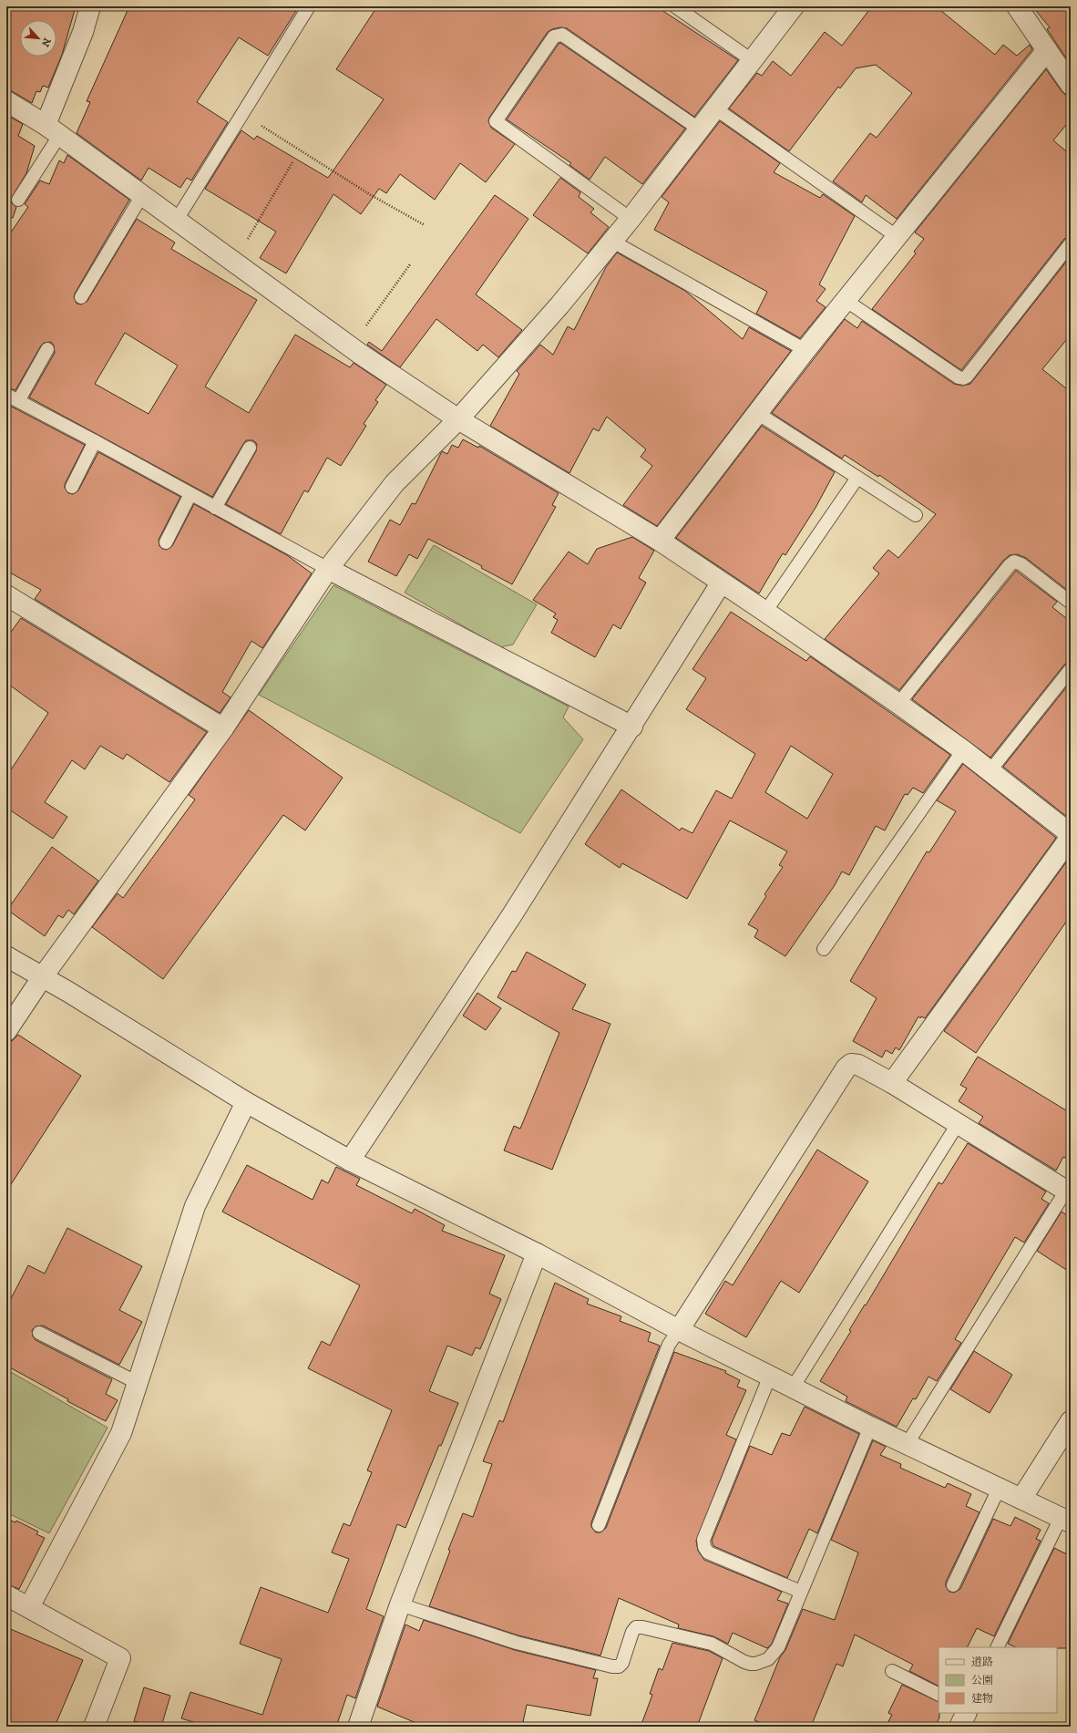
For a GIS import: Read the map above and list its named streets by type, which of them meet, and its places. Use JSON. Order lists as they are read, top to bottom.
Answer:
{
  "legend": ["道路", "公園", "建物"],
  "north": "bottom right"
}
